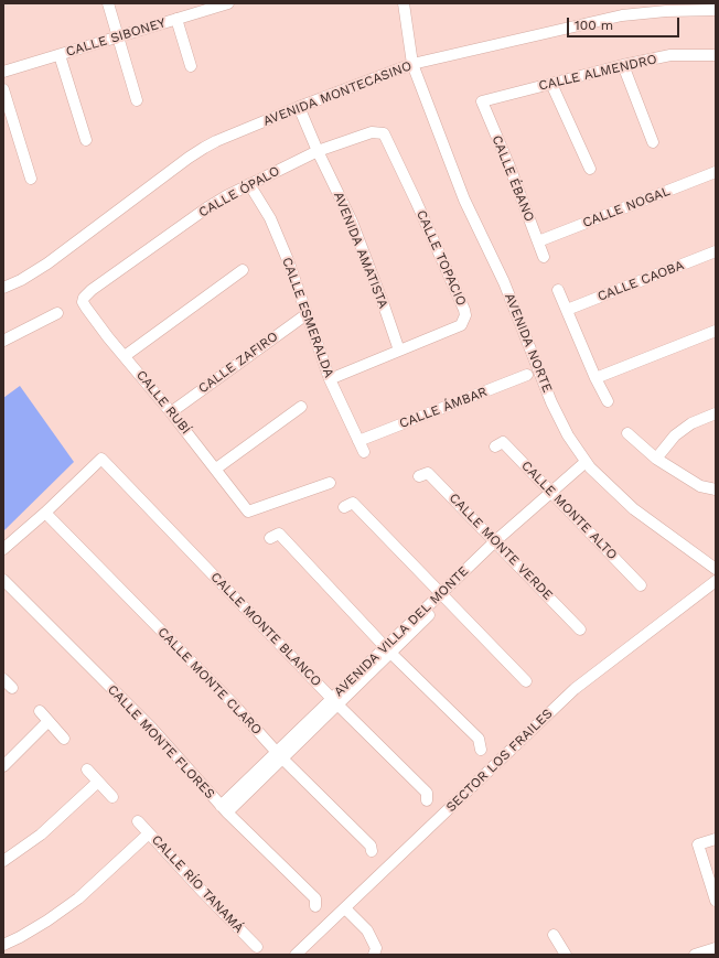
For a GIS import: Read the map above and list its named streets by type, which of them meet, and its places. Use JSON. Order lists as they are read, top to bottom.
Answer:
{
  "streets": {
    "street": [
      "CALLE SIBONEY",
      "CALLE ALMENDRO",
      "AVENIDA MONTECASINO",
      "CALLE ÉBANO",
      "CALLE ÓPALO",
      "CALLE NOGAL",
      "AVENIDA AMATISTA",
      "CALLE TOPACIO",
      "CALLE CAOBA",
      "CALLE ESMERALDA",
      "AVENIDA NORTE",
      "CALLE ZAFIRO",
      "CALLE RUBÍ",
      "CALLE ÁMBAR",
      "CALLE MONTE ALTO",
      "CALLE MONTE VERDE",
      "CALLE MONTE BLANCO",
      "AVENIDA VILLA DEL MONTE",
      "CALLE MONTE CLARO",
      "CALLE MONTE FLORES",
      "SECTOR LOS FRAILES",
      "CALLE RÍO TANAMÁ"
    ]
  },
  "crossings": [
    ["CALLE ALMENDRO", "CALLE ÉBANO"],
    ["AVENIDA MONTECASINO", "AVENIDA AMATISTA"],
    ["AVENIDA MONTECASINO", "AVENIDA NORTE"],
    ["CALLE ÉBANO", "CALLE NOGAL"],
    ["CALLE ÓPALO", "AVENIDA AMATISTA"],
    ["CALLE ÓPALO", "CALLE TOPACIO"],
    ["CALLE ÓPALO", "CALLE ESMERALDA"],
    ["CALLE ÓPALO", "CALLE RUBÍ"],
    ["AVENIDA AMATISTA", "CALLE TOPACIO"],
    ["CALLE TOPACIO", "CALLE ESMERALDA"],
    ["CALLE ESMERALDA", "CALLE ZAFIRO"],
    ["CALLE ESMERALDA", "CALLE ÁMBAR"],
    ["AVENIDA NORTE", "AVENIDA VILLA DEL MONTE"],
    ["CALLE ZAFIRO", "CALLE RUBÍ"],
    ["CALLE MONTE ALTO", "AVENIDA VILLA DEL MONTE"],
    ["CALLE MONTE VERDE", "AVENIDA VILLA DEL MONTE"],
    ["CALLE MONTE BLANCO", "AVENIDA VILLA DEL MONTE"],
    ["CALLE MONTE BLANCO", "CALLE MONTE CLARO"],
    ["AVENIDA VILLA DEL MONTE", "CALLE MONTE CLARO"],
    ["AVENIDA VILLA DEL MONTE", "CALLE MONTE FLORES"]
  ],
  "scale_bar": "100 m"
}
